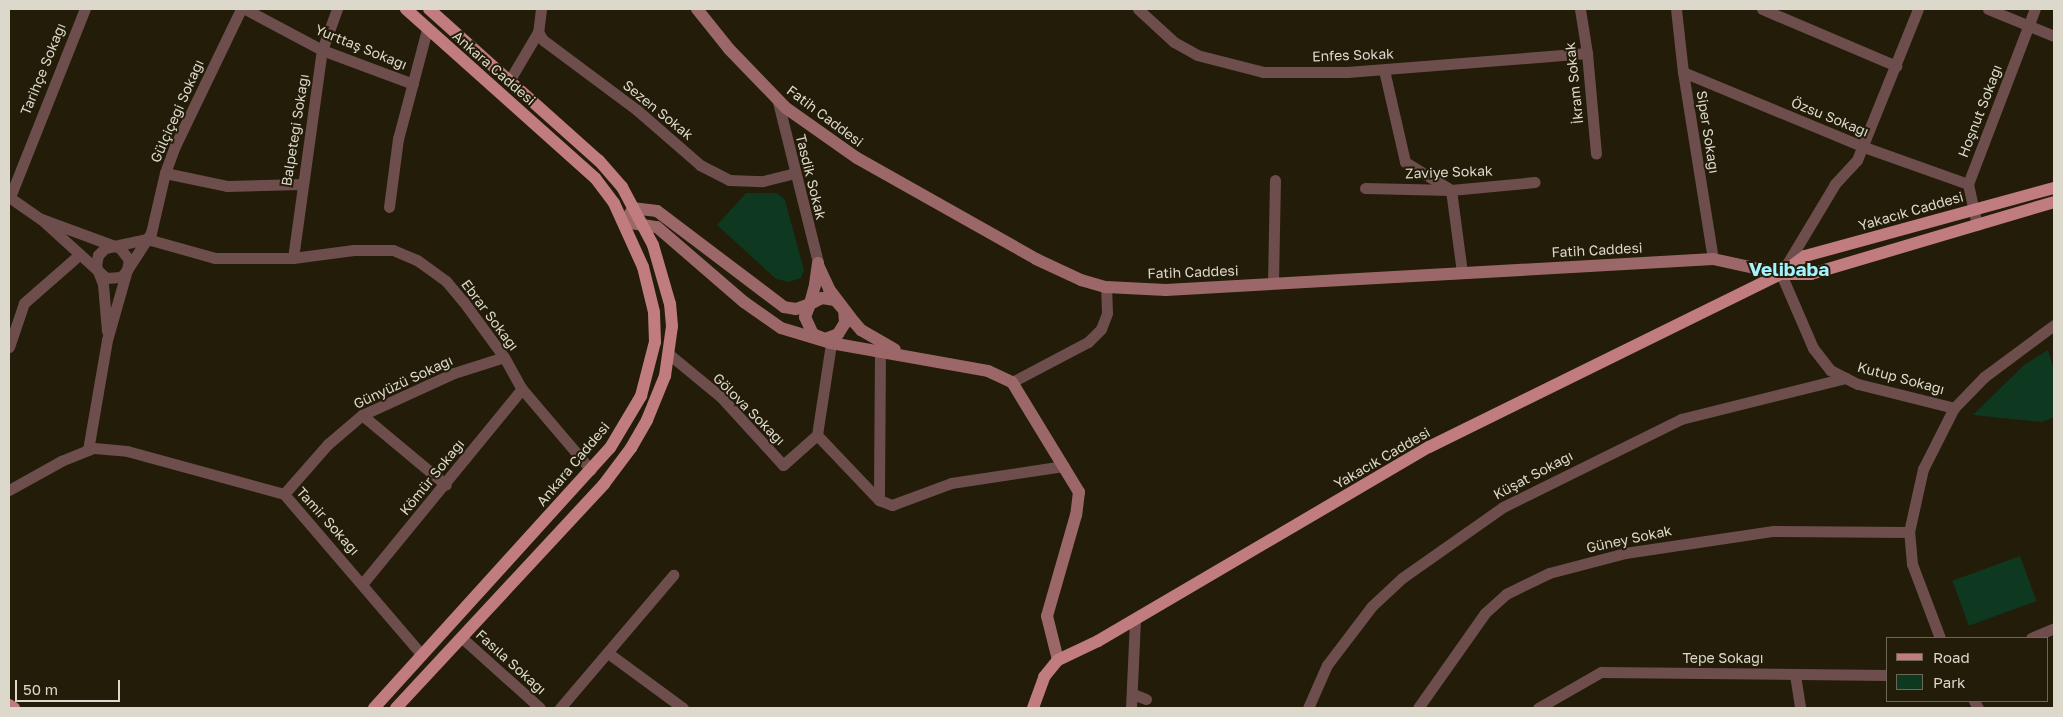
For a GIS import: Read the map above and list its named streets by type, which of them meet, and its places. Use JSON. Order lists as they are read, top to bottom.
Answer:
{
  "streets": {
    "main road": ["Ankara Caddesi", "Yakacık Caddesi"],
    "street": [
      "Yurttaş Sokağı",
      "Enfes Sokak",
      "Tarihçe Sokağı",
      "İkram Sokak",
      "Sezen Sokak",
      "Gülçiçeği Sokağı",
      "Hoşnut Sokağı",
      "Fatih Caddesi",
      "Özsu Sokağı",
      "Balpeteği Sokağı",
      "Siper Sokağı",
      "Zaviye Sokak",
      "Tasdik Sokak",
      "Ebrar Sokağı",
      "Kutup Sokağı",
      "Günyüzü Sokağı",
      "Gölova Sokağı",
      "Küşat Sokağı",
      "Kömür Sokağı",
      "Tamir Sokağı",
      "Güney Sokak",
      "Tepe Sokağı",
      "Fasıla Sokağı"
    ]
  },
  "crossings": [
    ["Yurttaş Sokağı", "Balpeteği Sokağı"],
    ["Enfes Sokak", "İkram Sokak"],
    ["Ankara Caddesi", "Ebrar Sokağı"],
    ["Ankara Caddesi", "Gölova Sokağı"],
    ["Ankara Caddesi", "Tamir Sokağı"],
    ["Ankara Caddesi", "Fasıla Sokağı"],
    ["Sezen Sokak", "Tasdik Sokak"],
    ["Gülçiçeği Sokağı", "Ebrar Sokağı"],
    ["Gülçiçeği Sokağı", "Tamir Sokağı"],
    ["Hoşnut Sokağı", "Özsu Sokağı"],
    ["Fatih Caddesi", "Siper Sokağı"],
    ["Fatih Caddesi", "Tasdik Sokak"],
    ["Fatih Caddesi", "Yakacık Caddesi"],
    ["Fatih Caddesi", "Kutup Sokağı"],
    ["Özsu Sokağı", "Siper Sokağı"],
    ["Balpeteği Sokağı", "Ebrar Sokağı"],
    ["Yakacık Caddesi", "Kutup Sokağı"],
    ["Ebrar Sokağı", "Günyüzü Sokağı"],
    ["Ebrar Sokağı", "Kömür Sokağı"],
    ["Kutup Sokağı", "Küşat Sokağı"],
    ["Günyüzü Sokağı", "Tamir Sokağı"],
    ["Kömür Sokağı", "Tamir Sokağı"]
  ],
  "districts": ["Velibaba"],
  "legend": ["Road", "Park"],
  "scale_bar": "50 m"
}
